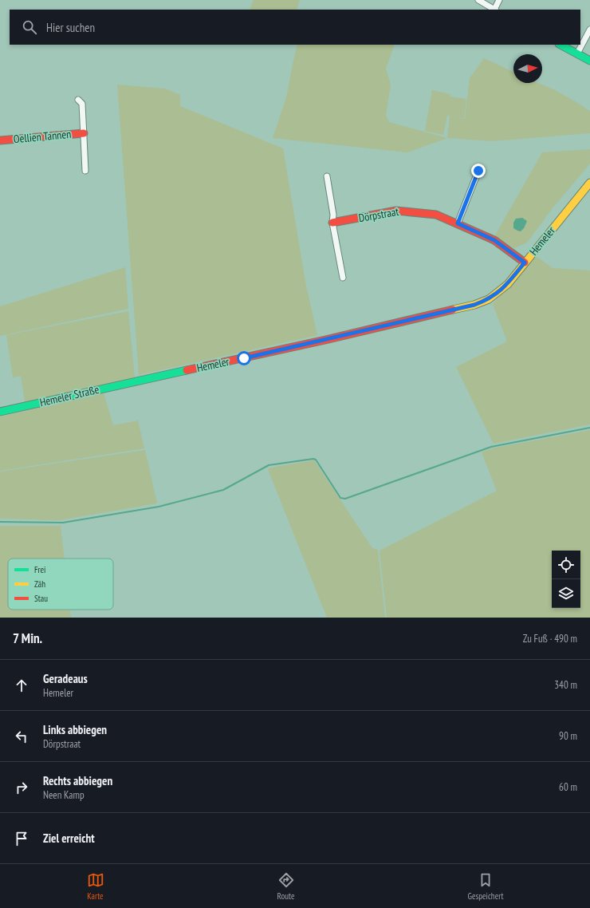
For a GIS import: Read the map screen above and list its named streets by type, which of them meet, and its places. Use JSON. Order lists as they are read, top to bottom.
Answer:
{
  "streets": {
    "street": [
      "Oellien Tannen",
      "Dörpstraat",
      "Hemeler",
      "Hemeler Straße"
    ]
  },
  "crossings": [
    ["Dörpstraat", "Hemeler"],
    ["Hemeler", "Hemeler Straße"]
  ],
  "legend": ["Frei", "Zäh", "Stau"],
  "north": "right",
  "page": {
    "search": "Hier suchen",
    "heading": ["7 Min.", "Zu Fuß · 490 m"],
    "list": [
      ["Geradeaus", "Hemeler", "340 m"],
      ["Links abbiegen", "Dörpstraat", "90 m"],
      ["Rechts abbiegen", "Neen Kamp", "60 m"],
      "Ziel erreicht"
    ],
    "nav": ["Karte", "Route", "Gespeichert"]
  }
}
